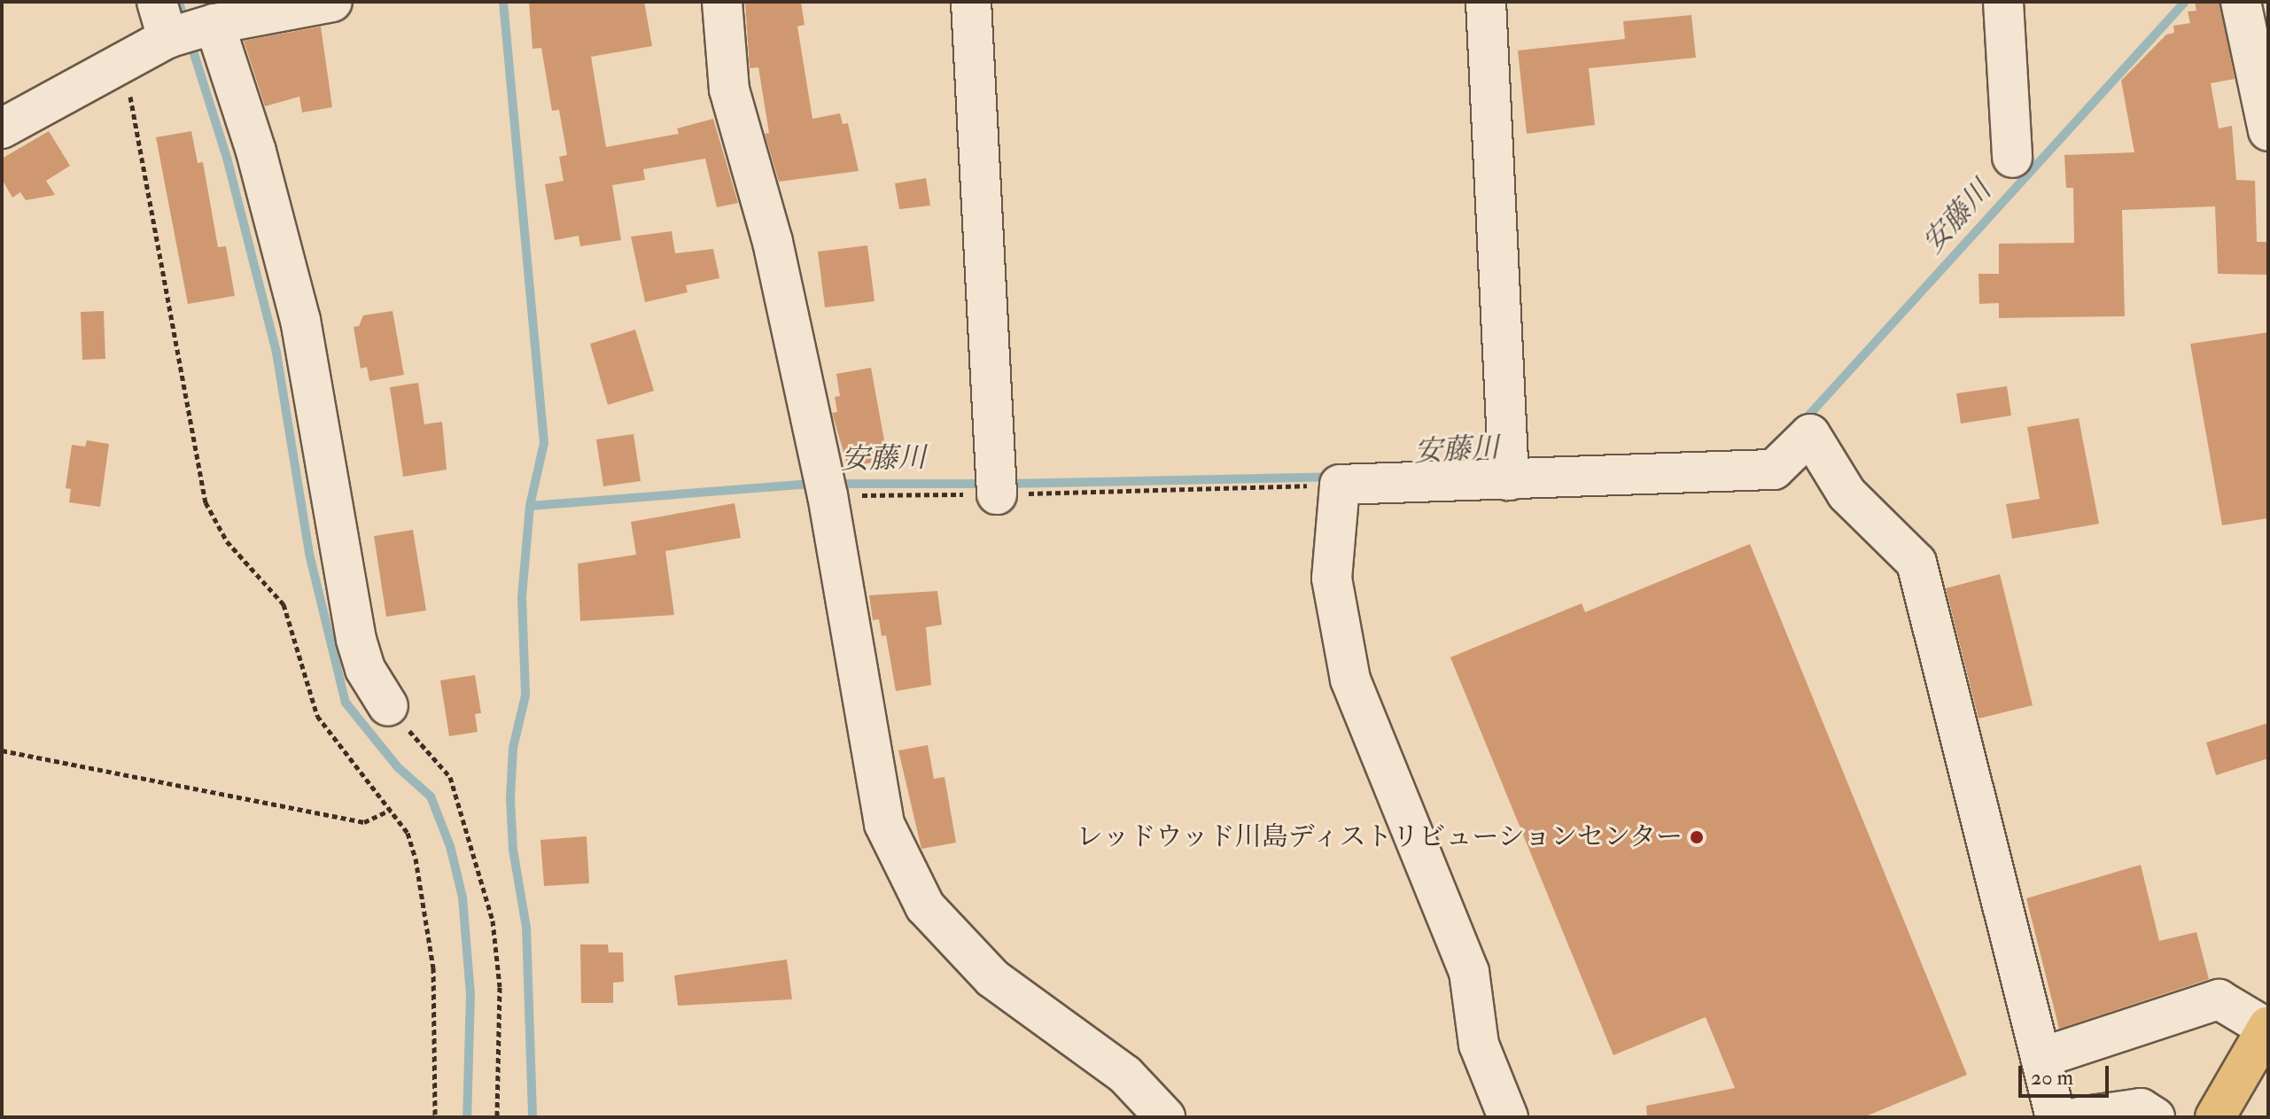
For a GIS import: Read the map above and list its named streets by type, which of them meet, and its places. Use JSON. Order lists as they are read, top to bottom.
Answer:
{
  "water": ["安藤川"],
  "places": ["レッドウッド川島ディストリビューションセンター"],
  "scale_bar": "20 m"
}
